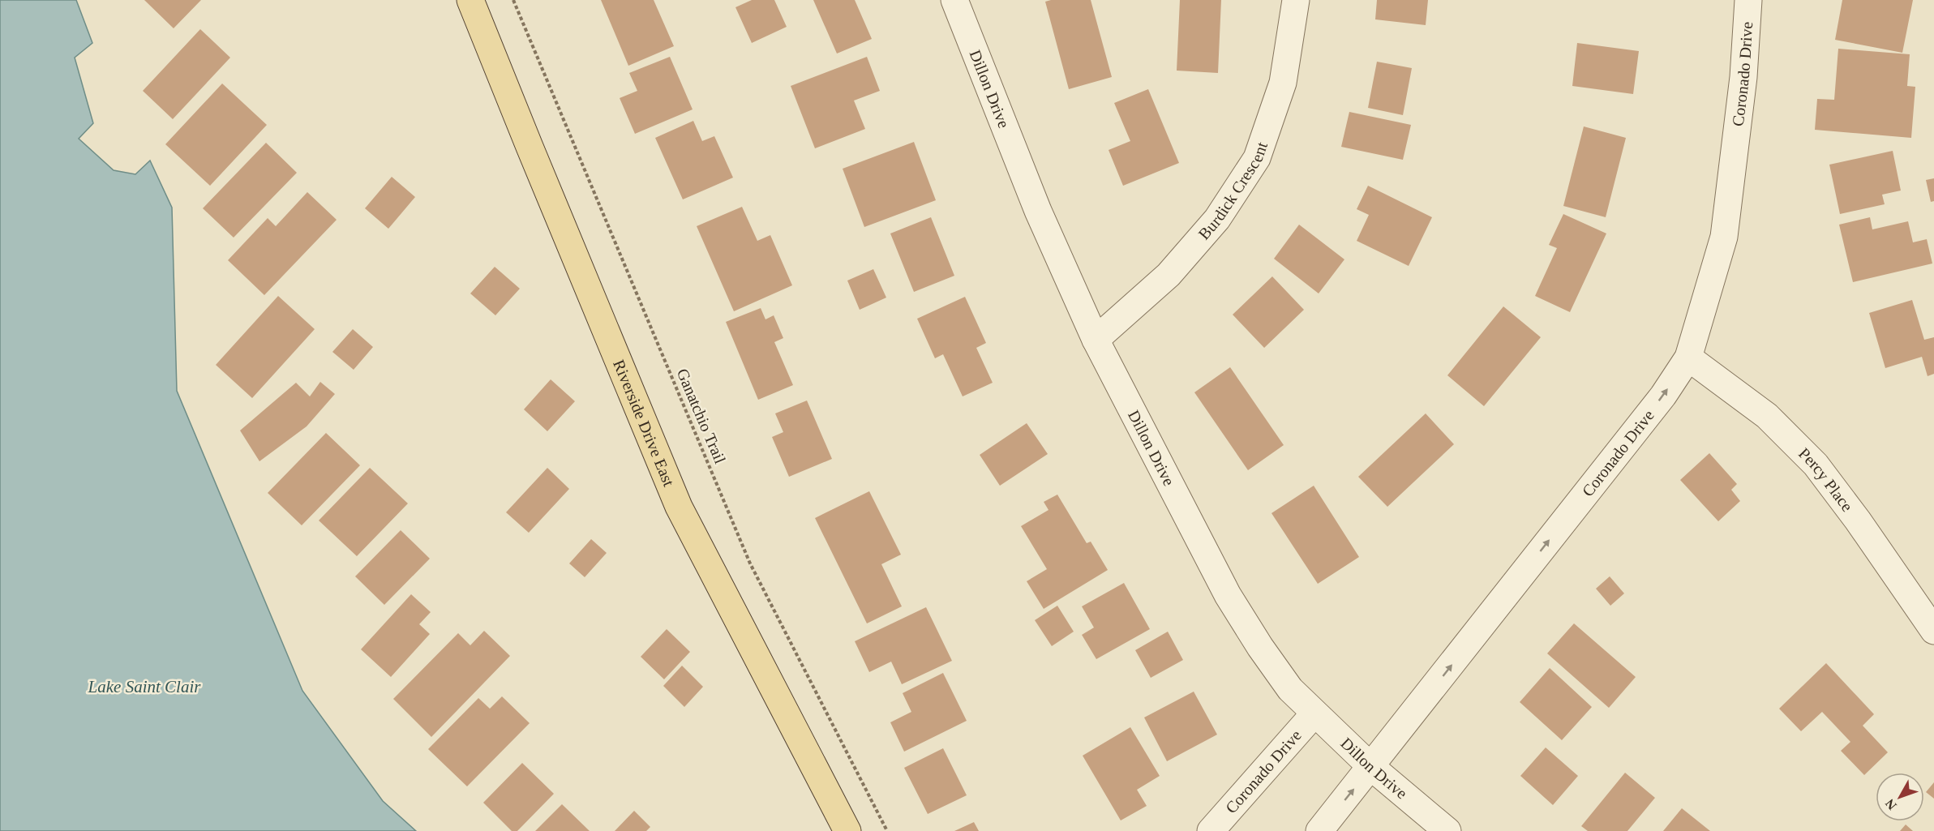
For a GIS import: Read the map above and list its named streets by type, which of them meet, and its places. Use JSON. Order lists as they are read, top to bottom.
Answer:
{
  "streets": {
    "main road": ["Riverside Drive East"],
    "street": [
      "Coronado Drive",
      "Dillon Drive",
      "Burdick Crescent",
      "Percy Place"
    ],
    "path": ["Ganatchio Trail"]
  },
  "crossings": [
    ["Coronado Drive", "Dillon Drive"],
    ["Coronado Drive", "Percy Place"],
    ["Dillon Drive", "Burdick Crescent"]
  ],
  "one_way": ["Coronado Drive"],
  "water": ["Lake Saint Clair"],
  "north": "bottom left"
}
